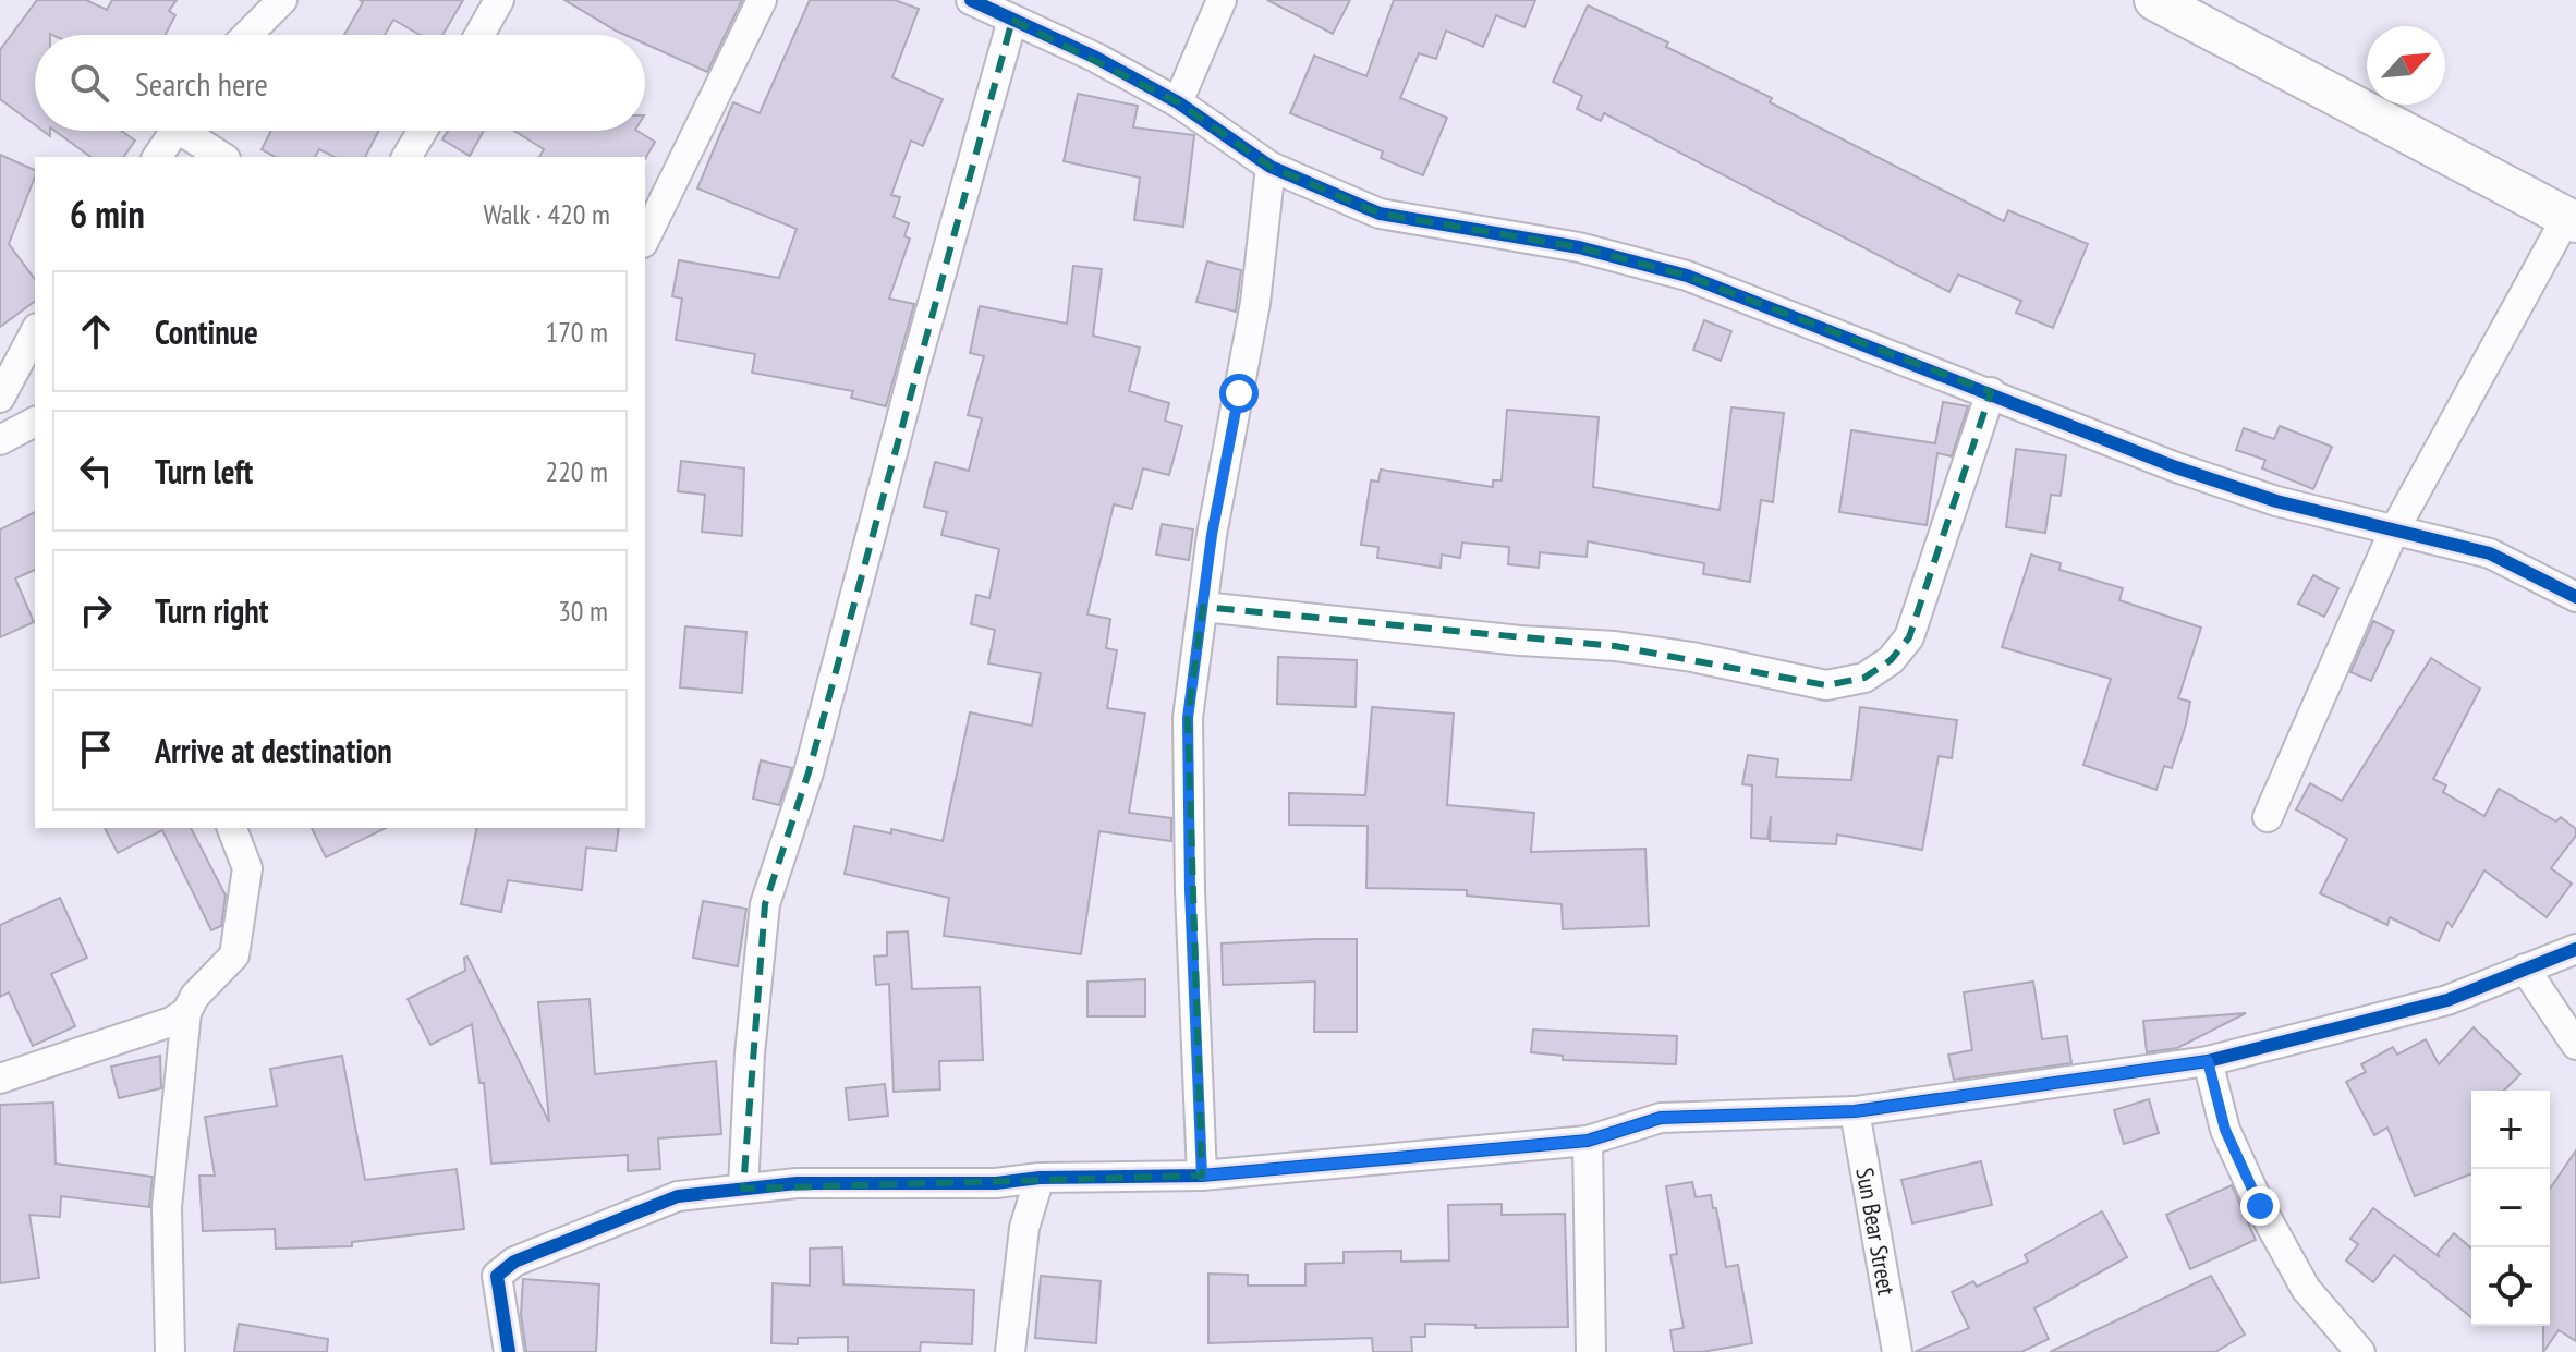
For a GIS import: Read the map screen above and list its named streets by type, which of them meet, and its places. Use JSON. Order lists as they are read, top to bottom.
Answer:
{
  "streets": {
    "street": ["Sun Bear Street"]
  },
  "north": "top right",
  "page": {
    "search": "Search here",
    "heading": ["6 min", "Walk · 420 m"],
    "list": [
      ["Continue", "170 m"],
      ["Turn left", "220 m"],
      ["Turn right", "30 m"],
      "Arrive at destination"
    ],
    "map_buttons": ["+", "−"]
  }
}
